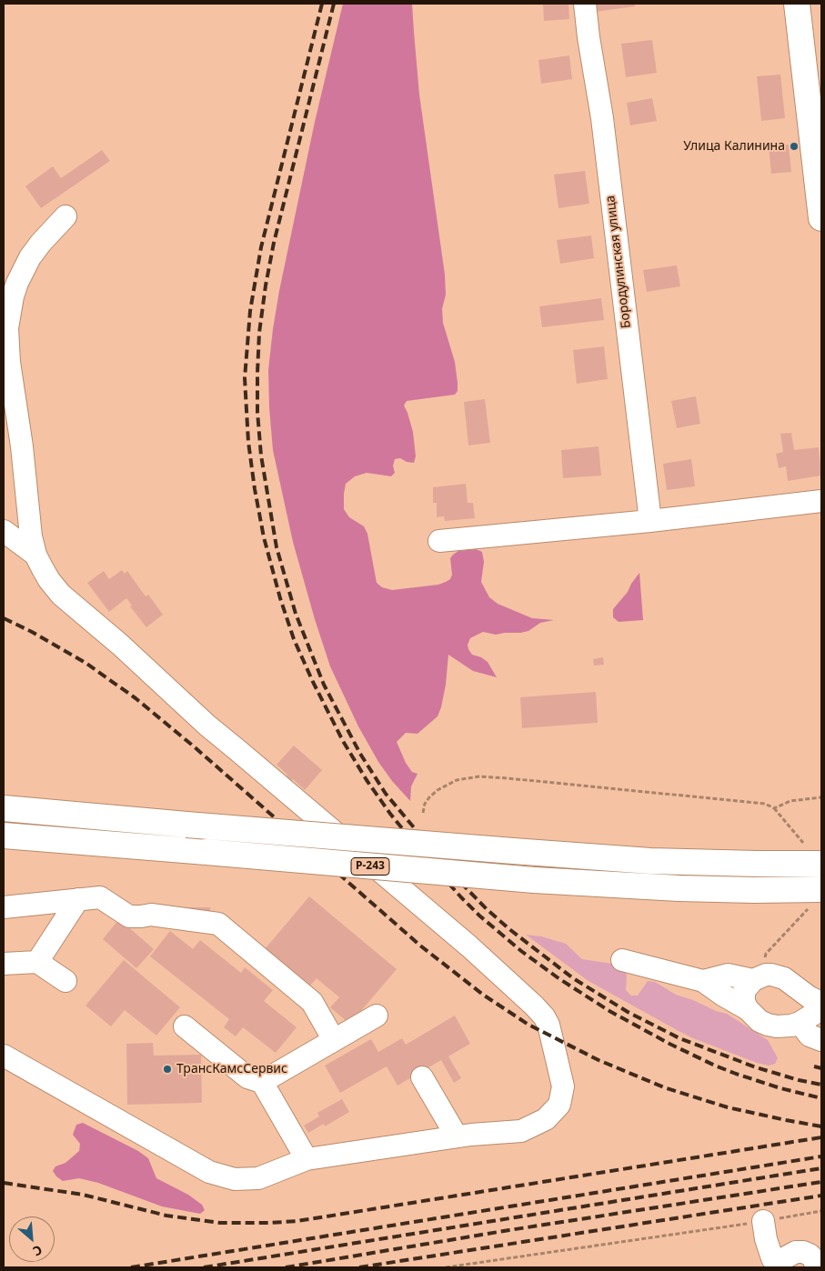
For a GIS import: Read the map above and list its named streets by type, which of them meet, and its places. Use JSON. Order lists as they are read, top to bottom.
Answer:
{
  "streets": {
    "main road": ["Р-243"],
    "street": ["Бородулинская улица"]
  },
  "places": ["Улица Калинина", "ТрансКамсСервис"],
  "north": "bottom right"
}
